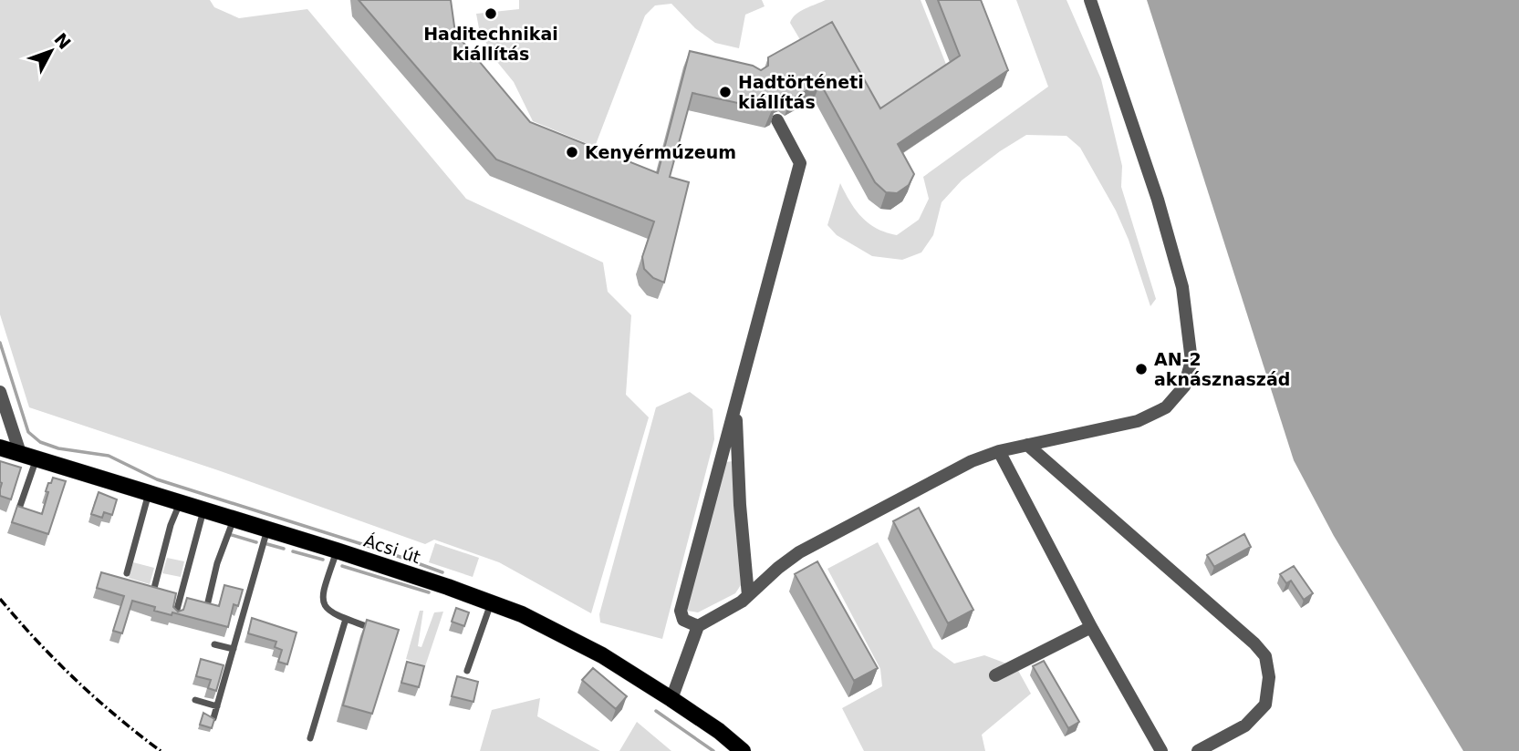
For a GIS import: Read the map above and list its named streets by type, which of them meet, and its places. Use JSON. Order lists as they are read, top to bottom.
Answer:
{
  "streets": {
    "main road": ["Ácsi út"]
  },
  "places": [
    "Haditechnikai kiállítás",
    "Hadtörténeti kiállítás",
    "Kenyérmúzeum",
    "AN-2 aknásznaszád"
  ],
  "north": "top right"
}
